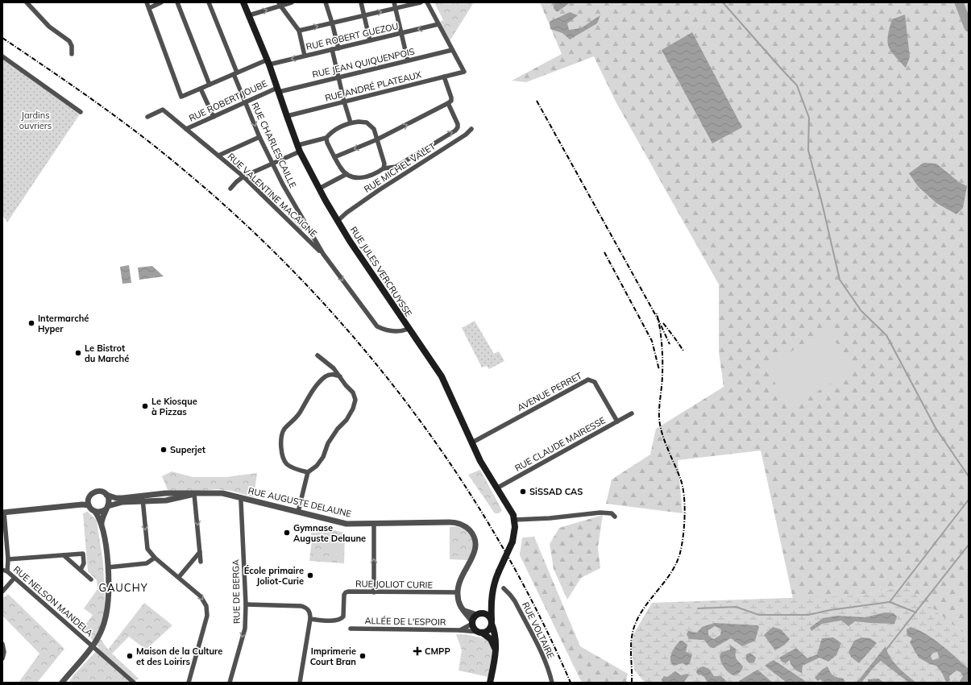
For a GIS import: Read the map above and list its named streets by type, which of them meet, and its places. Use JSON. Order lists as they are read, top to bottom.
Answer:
{
  "streets": {
    "main road": ["RUE JULES VERCRUYSSE"],
    "street": [
      "RUE ROBERT GUEZOU",
      "RUE JEAN QUIQUENPOIS",
      "RUE ANDRÉ PLATEAUX",
      "RUE ROBERT JOUBE",
      "RUE CHARLES CAILLE",
      "RUE MICHEL VALET",
      "RUE VALENTINE MACAIGNE",
      "AVENUE PERRET",
      "RUE CLAUDE MAIRESSE",
      "RUE AUGUSTE DELAUNE",
      "RUE JOLIOT CURIE",
      "RUE DE BERGA",
      "RUE NELSON MANDELA",
      "ALLÉE DE L'ESPOIR",
      "RUE VOLTAIRE"
    ]
  },
  "crossings": [
    ["RUE ROBERT GUEZOU", "RUE CHARLES CAILLE"],
    ["RUE ROBERT GUEZOU", "RUE JULES VERCRUYSSE"],
    ["RUE JEAN QUIQUENPOIS", "RUE ANDRÉ PLATEAUX"],
    ["RUE JEAN QUIQUENPOIS", "RUE ROBERT JOUBE"],
    ["RUE JEAN QUIQUENPOIS", "RUE JULES VERCRUYSSE"],
    ["RUE ANDRÉ PLATEAUX", "RUE JULES VERCRUYSSE"],
    ["RUE ROBERT JOUBE", "RUE CHARLES CAILLE"],
    ["RUE ROBERT JOUBE", "RUE VALENTINE MACAIGNE"],
    ["RUE ROBERT JOUBE", "RUE JULES VERCRUYSSE"],
    ["RUE CHARLES CAILLE", "RUE VALENTINE MACAIGNE"],
    ["RUE MICHEL VALET", "RUE JULES VERCRUYSSE"],
    ["RUE JULES VERCRUYSSE", "AVENUE PERRET"],
    ["RUE JULES VERCRUYSSE", "RUE CLAUDE MAIRESSE"],
    ["RUE JULES VERCRUYSSE", "ALLÉE DE L'ESPOIR"],
    ["AVENUE PERRET", "RUE CLAUDE MAIRESSE"],
    ["RUE AUGUSTE DELAUNE", "RUE JOLIOT CURIE"],
    ["RUE AUGUSTE DELAUNE", "RUE DE BERGA"]
  ],
  "one_way": ["RUE DE BERGA"],
  "districts": ["GAUCHY"],
  "parks": ["Jardins ouvriers"],
  "places": {
    "other": [
      "Intermarché Hyper",
      "Le Bistrot du Marché",
      "Le Kiosque à Pizzas",
      "Superjet",
      "SiSSAD CAS",
      "Gymnase Auguste Delaune",
      "École primaire Joliot-Curie",
      "Maison de la Culture et des Loirirs",
      "Imprimerie Court Bran"
    ],
    "health": ["CMPP"]
  }
}
